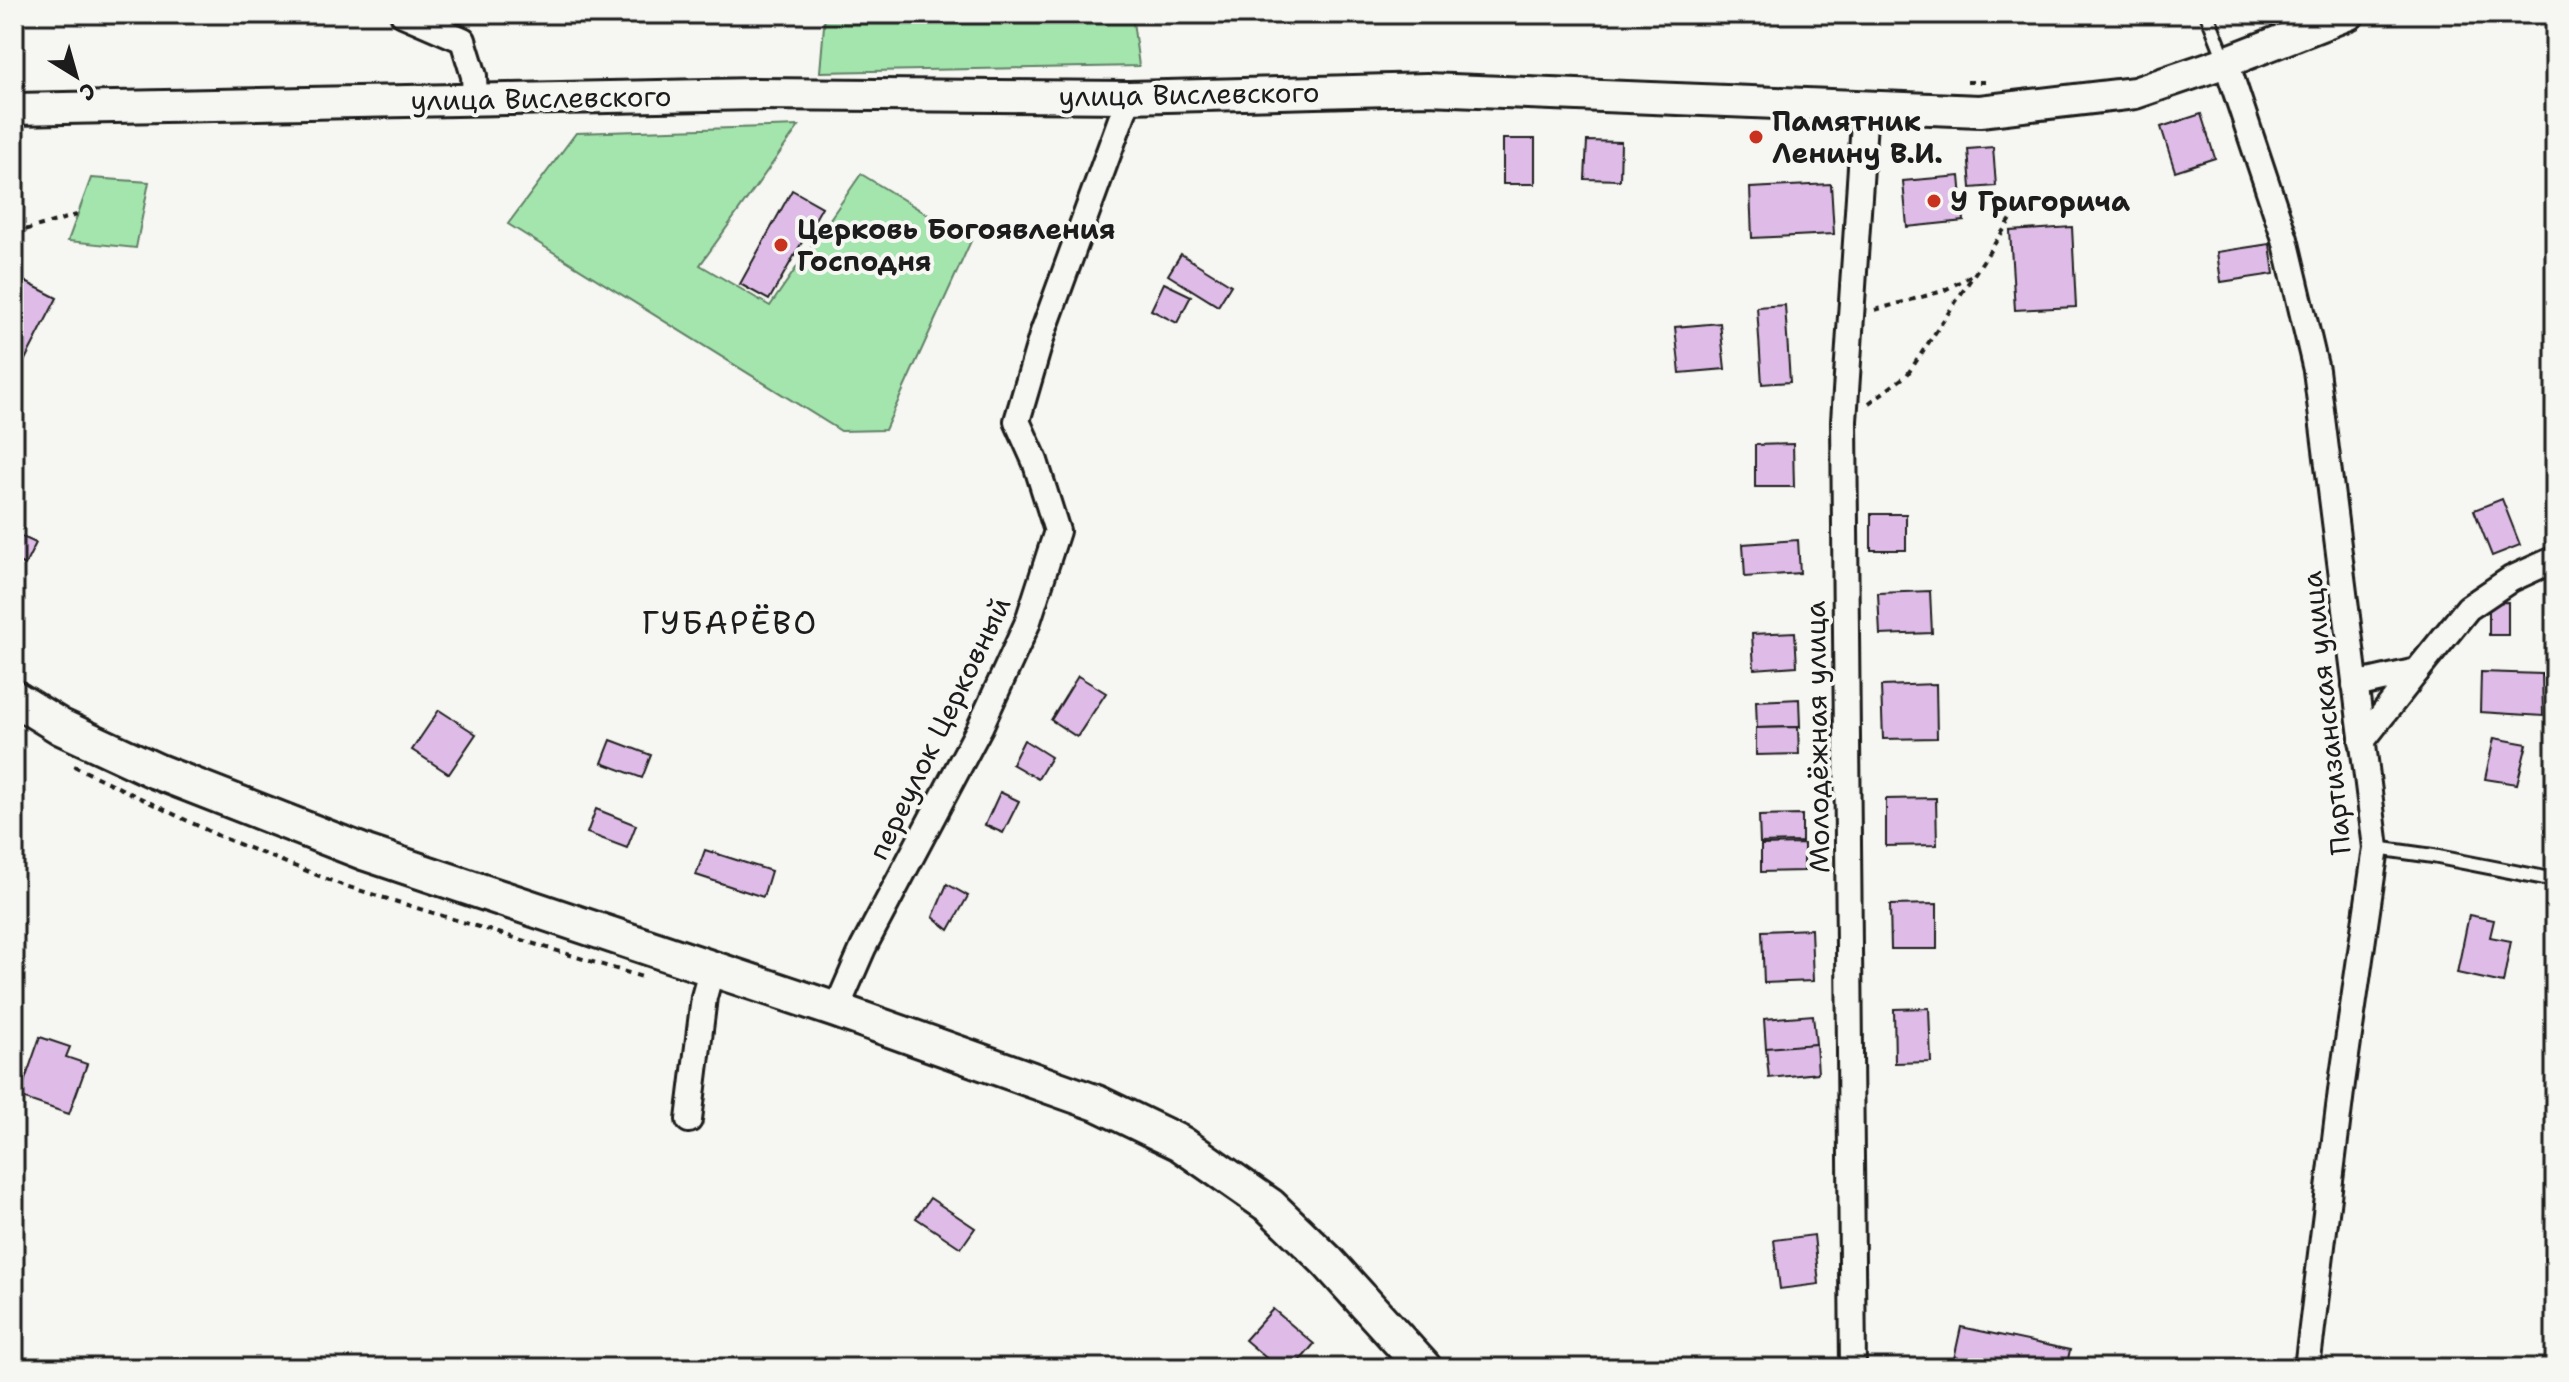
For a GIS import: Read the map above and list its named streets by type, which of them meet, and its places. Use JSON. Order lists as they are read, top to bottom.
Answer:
{
  "streets": {
    "street": [
      "улица Вислевского",
      "Партизанская улица",
      "переулок Церковный",
      "Молодёжная улица"
    ]
  },
  "crossings": [
    ["улица Вислевского", "Партизанская улица"],
    ["улица Вислевского", "переулок Церковный"],
    ["улица Вислевского", "Молодёжная улица"]
  ],
  "districts": ["ГУБАРЁВО"],
  "places": ["Памятник Ленину В.И.", "У Григорича", "Церковь Богоявления Господня"],
  "north": "bottom right"
}
